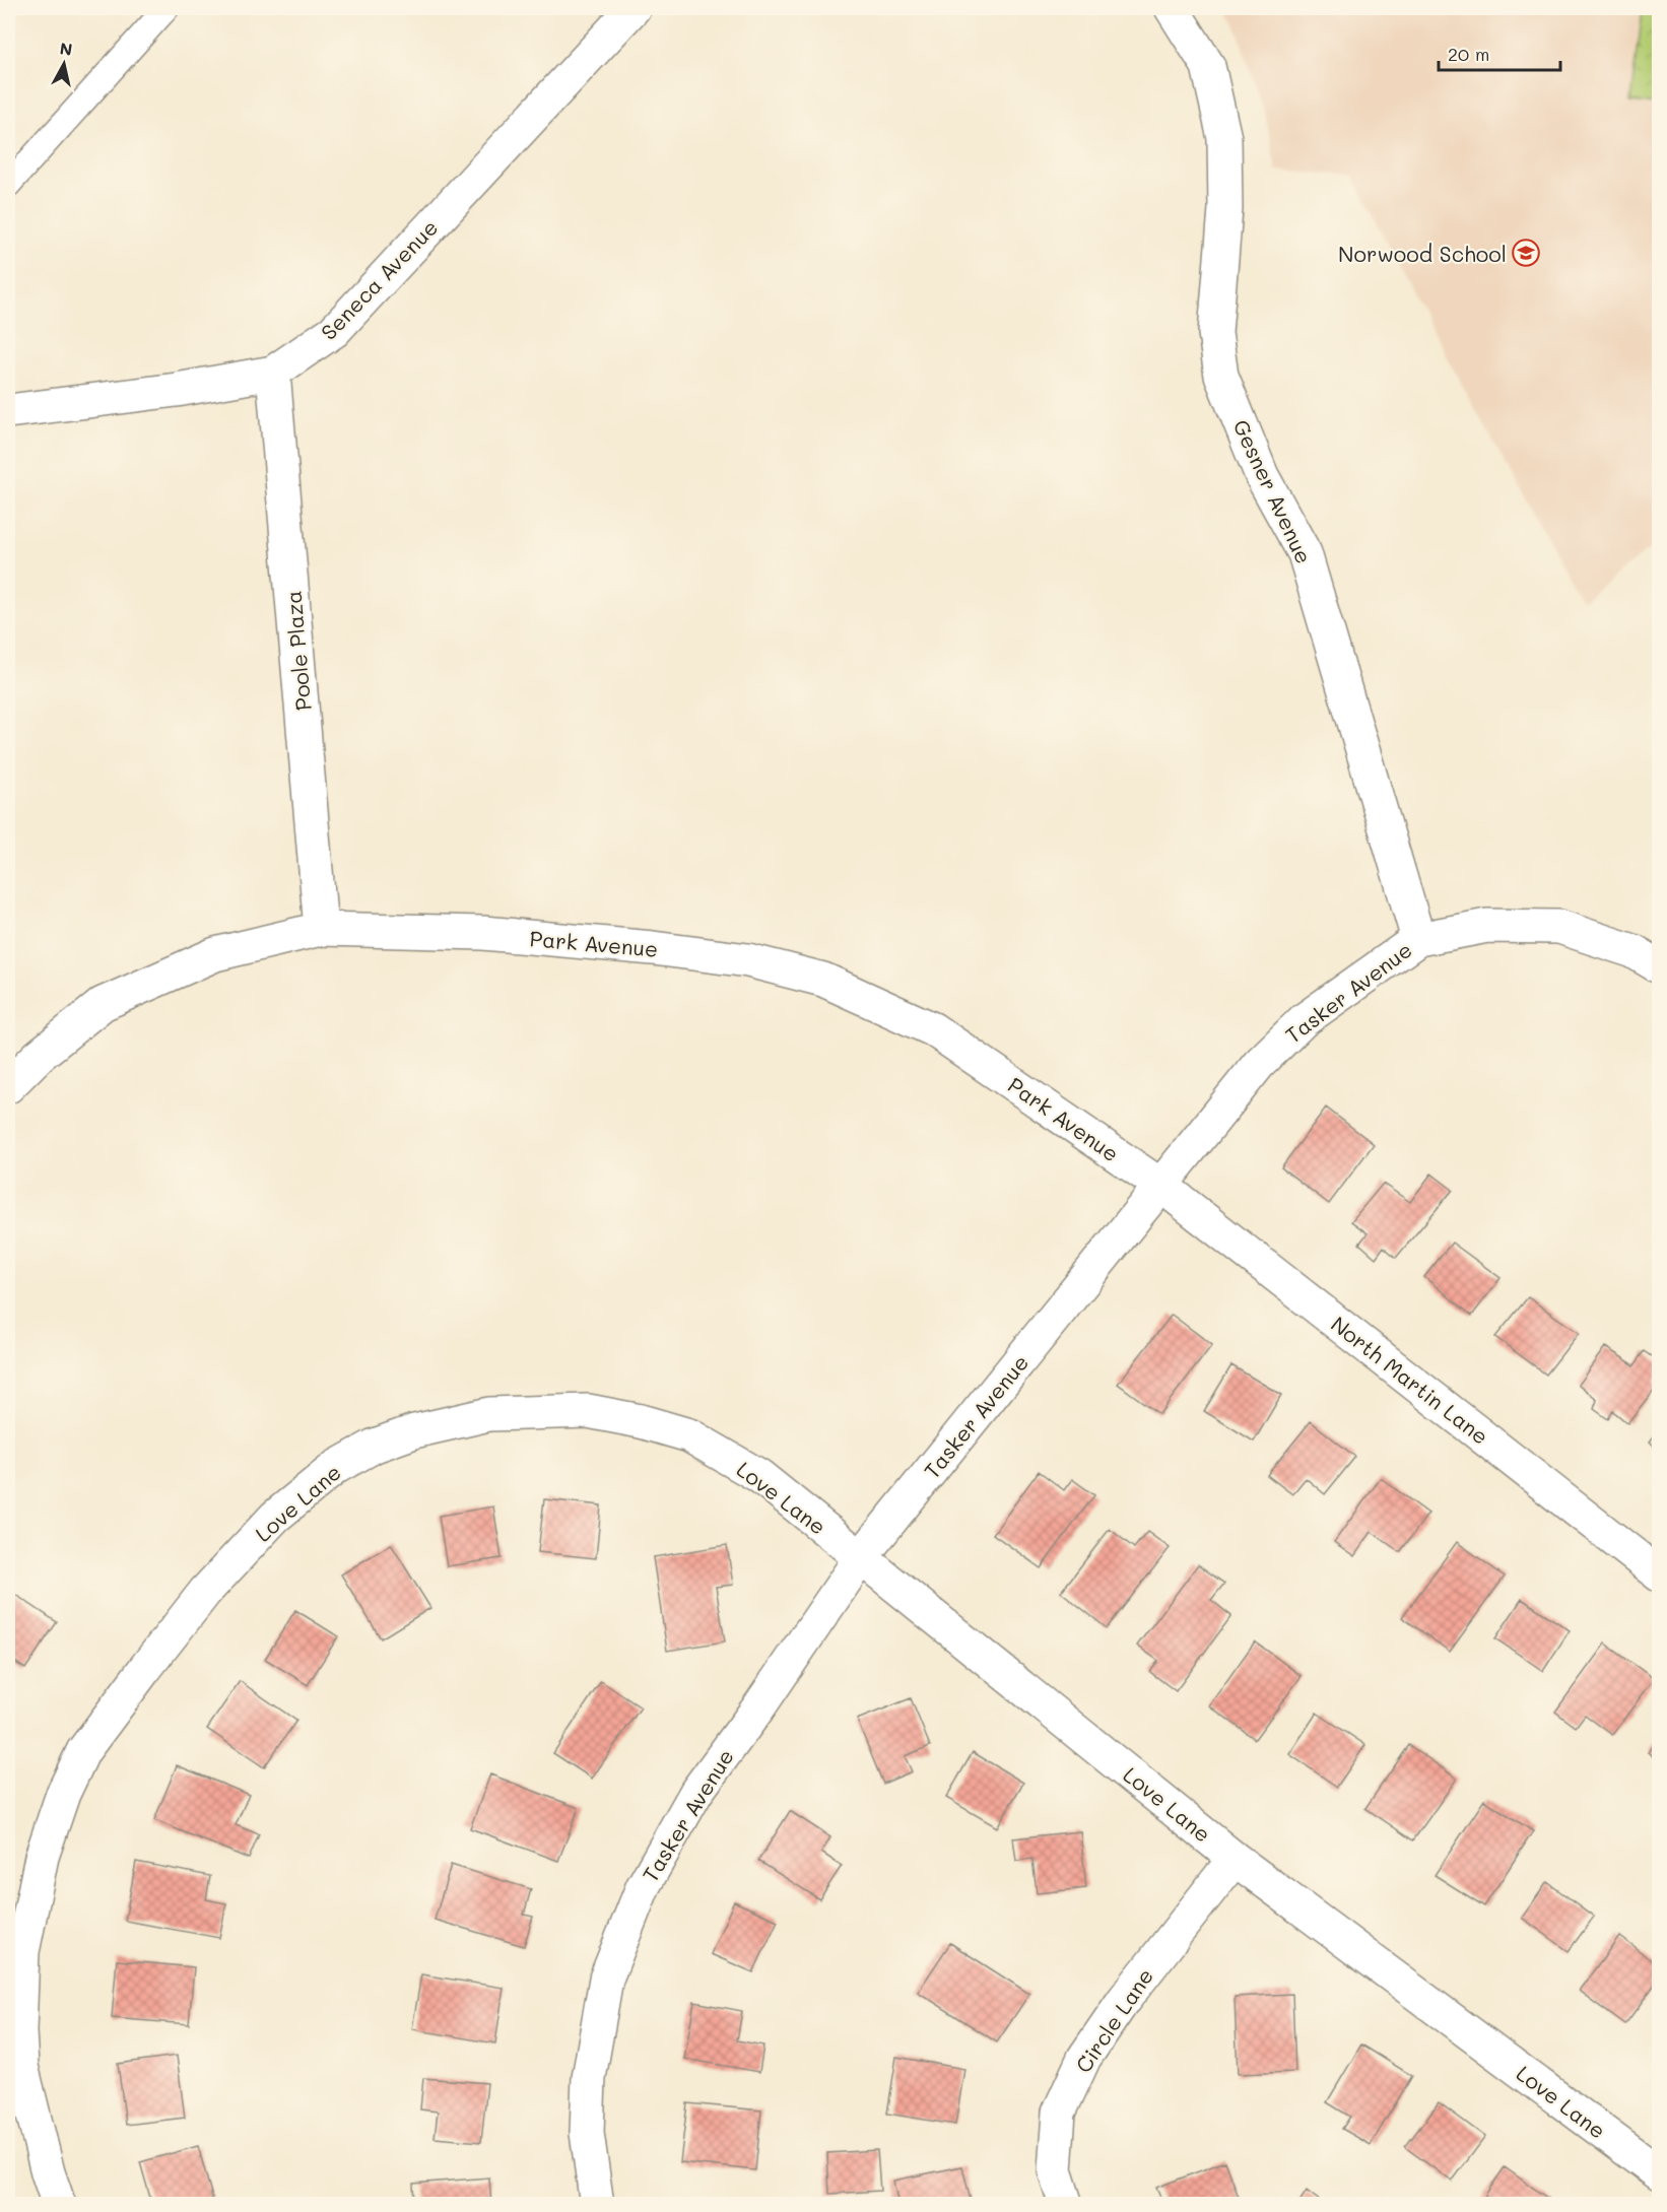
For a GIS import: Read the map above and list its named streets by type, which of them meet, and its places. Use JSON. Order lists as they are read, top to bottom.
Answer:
{
  "streets": {
    "street": [
      "Seneca Avenue",
      "Gesner Avenue",
      "Poole Plaza",
      "Park Avenue",
      "Tasker Avenue",
      "North Martin Lane",
      "Love Lane",
      "Circle Lane"
    ]
  },
  "crossings": [
    ["Seneca Avenue", "Poole Plaza"],
    ["Gesner Avenue", "Tasker Avenue"],
    ["Poole Plaza", "Park Avenue"],
    ["Park Avenue", "Tasker Avenue"],
    ["Park Avenue", "North Martin Lane"],
    ["Tasker Avenue", "North Martin Lane"],
    ["Tasker Avenue", "Love Lane"],
    ["Love Lane", "Circle Lane"]
  ],
  "places": {
    "school or university": ["Norwood School"]
  },
  "scale_bar": "20 m",
  "north": "top"
}
